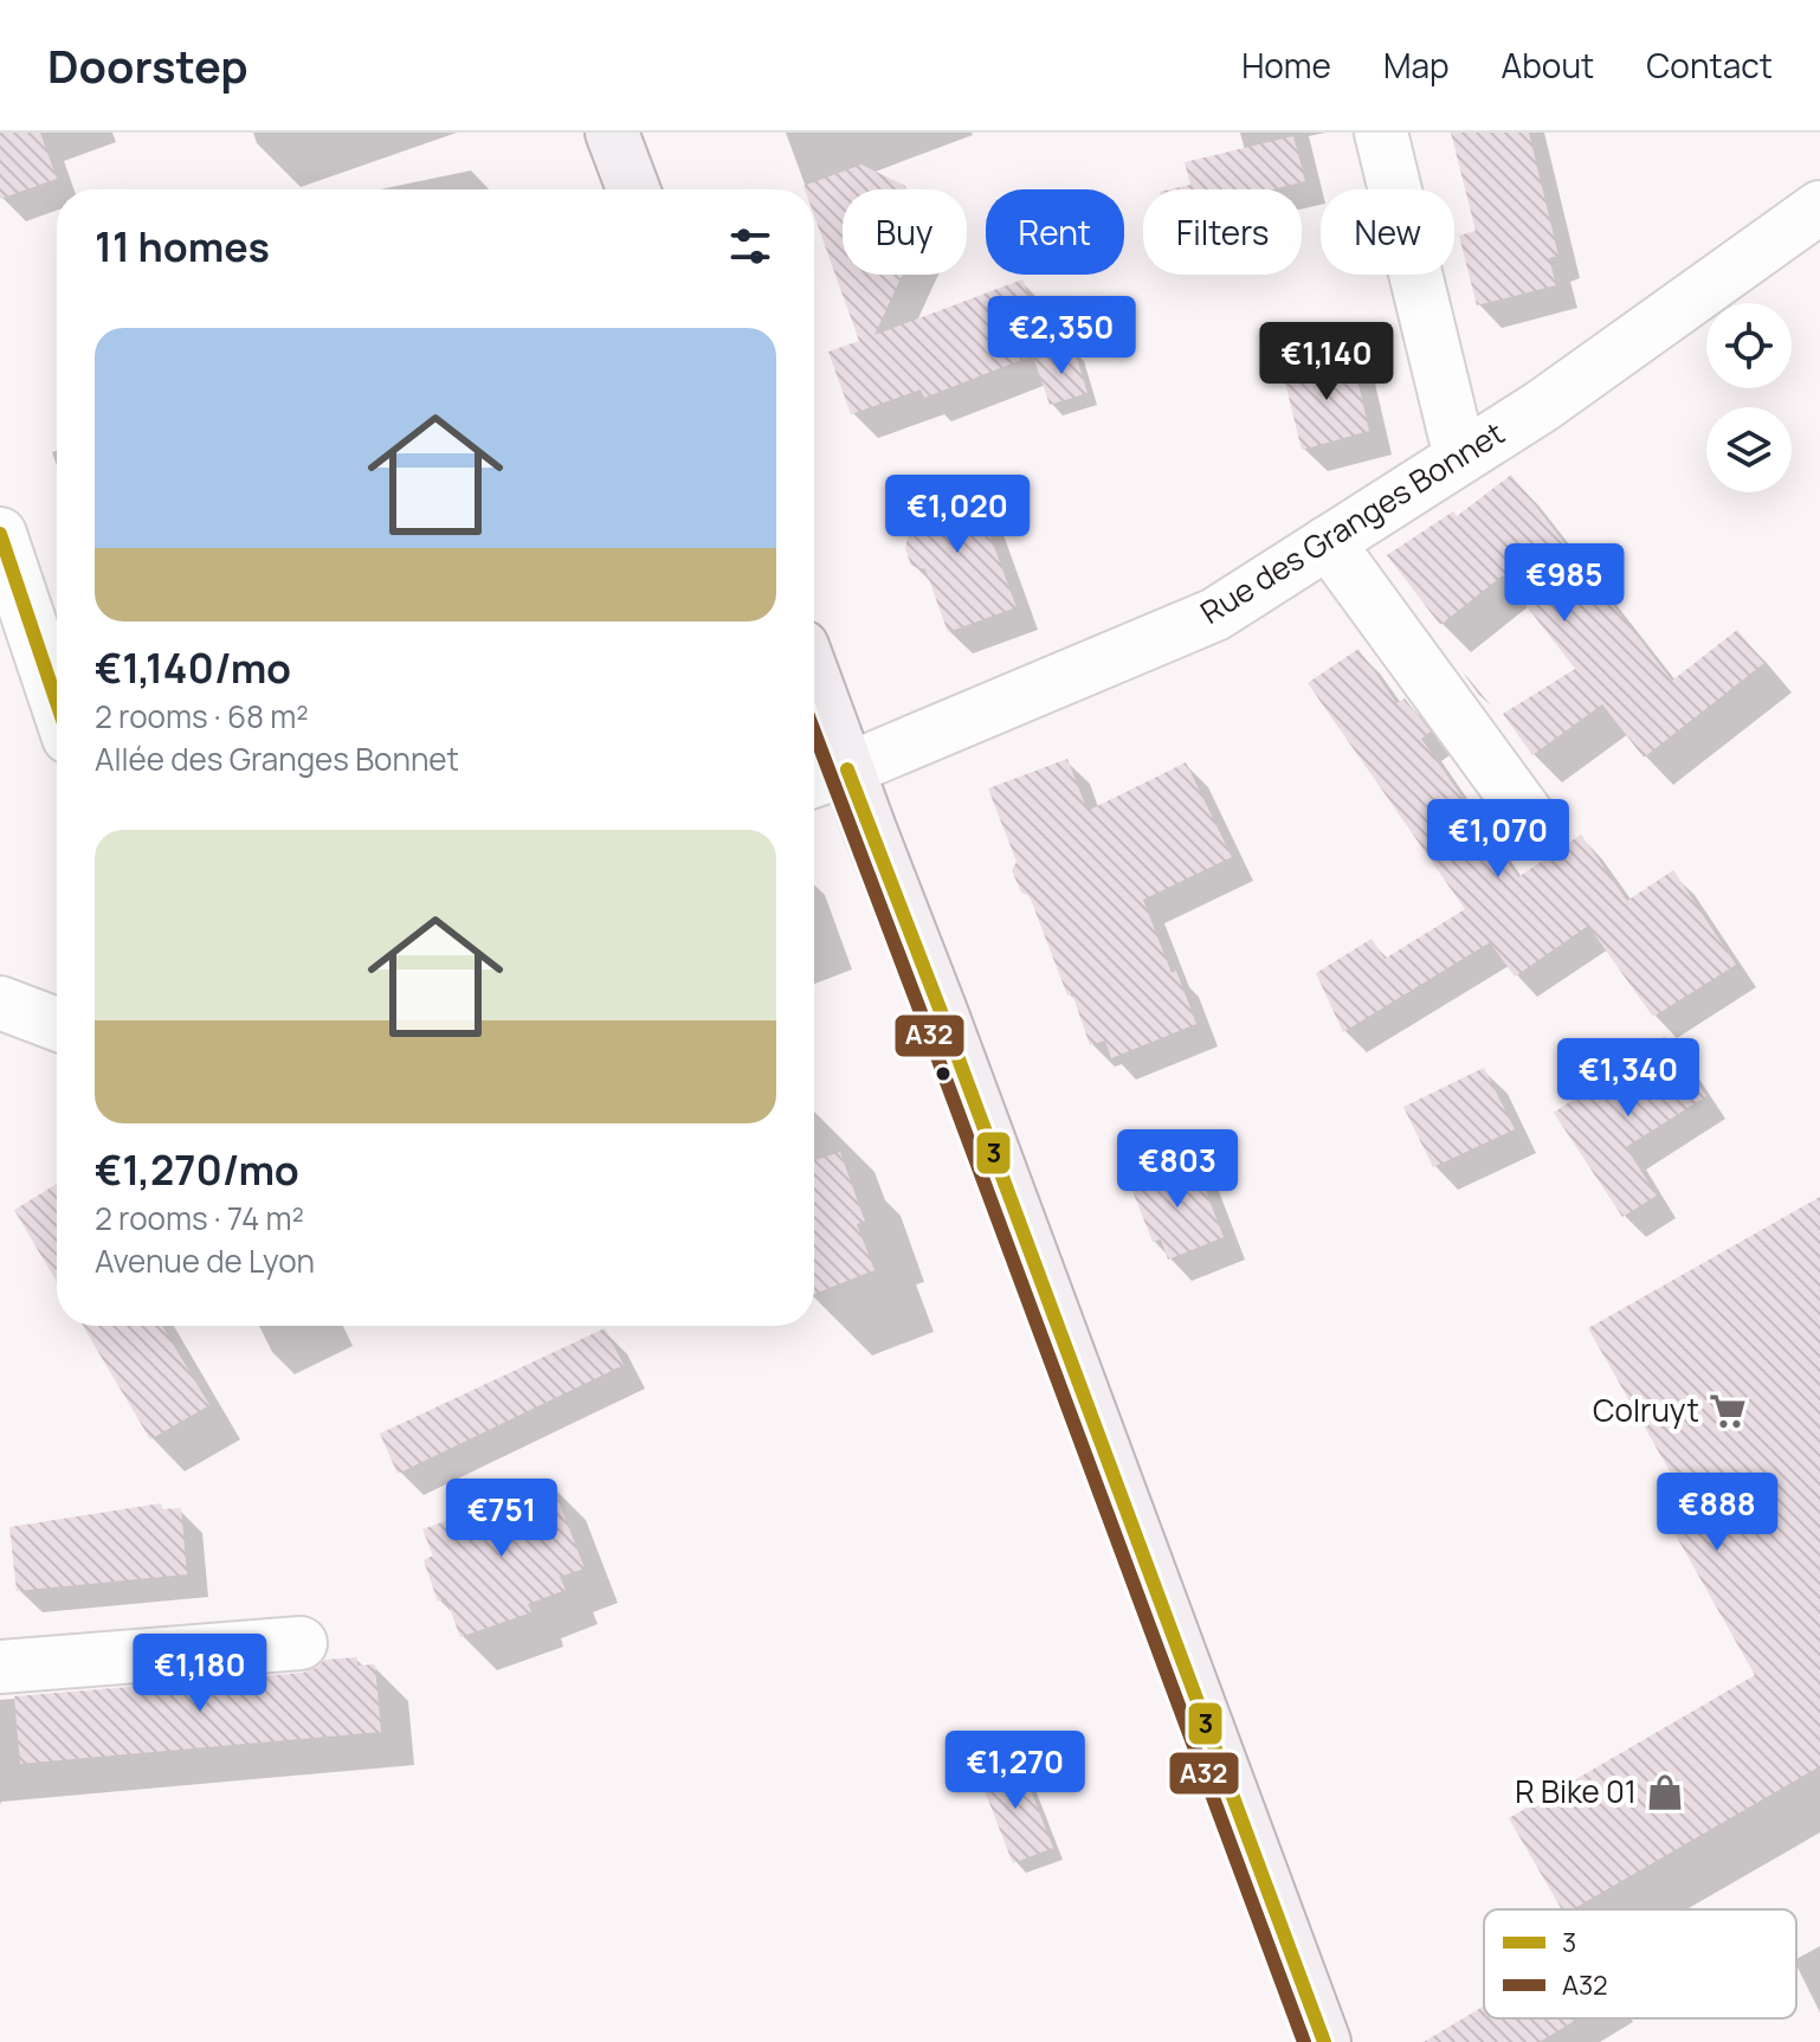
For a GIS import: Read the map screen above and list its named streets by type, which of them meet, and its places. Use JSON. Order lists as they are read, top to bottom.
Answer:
{
  "streets": {
    "street": ["Rue des Granges Bonnet"]
  },
  "places": {
    "supermarket": ["Colruyt"],
    "shop": ["R Bike 01"]
  },
  "lines": ["transit line 3", "transit line A32"],
  "legend": ["3", "A32"],
  "page": {
    "header": "Doorstep",
    "nav": [
      "Home",
      "Map",
      "About",
      "Contact"
    ],
    "chip": [
      "Buy",
      "Rent",
      "Filters",
      "New"
    ],
    "heading": "11 homes",
    "price": [
      "€2,350",
      "€1,140",
      "€1,020",
      "€985",
      "€1,070",
      "€1,340",
      "€803",
      "€888",
      "€751",
      "€1,180",
      "€1,270"
    ],
    "list": [
      {
        "name": "€1,140/mo",
        "note": "2 rooms · 68 m² · Allée des Granges Bonnet"
      },
      {
        "name": "€1,270/mo",
        "note": "2 rooms · 74 m² · Avenue de Lyon"
      }
    ]
  }
}
